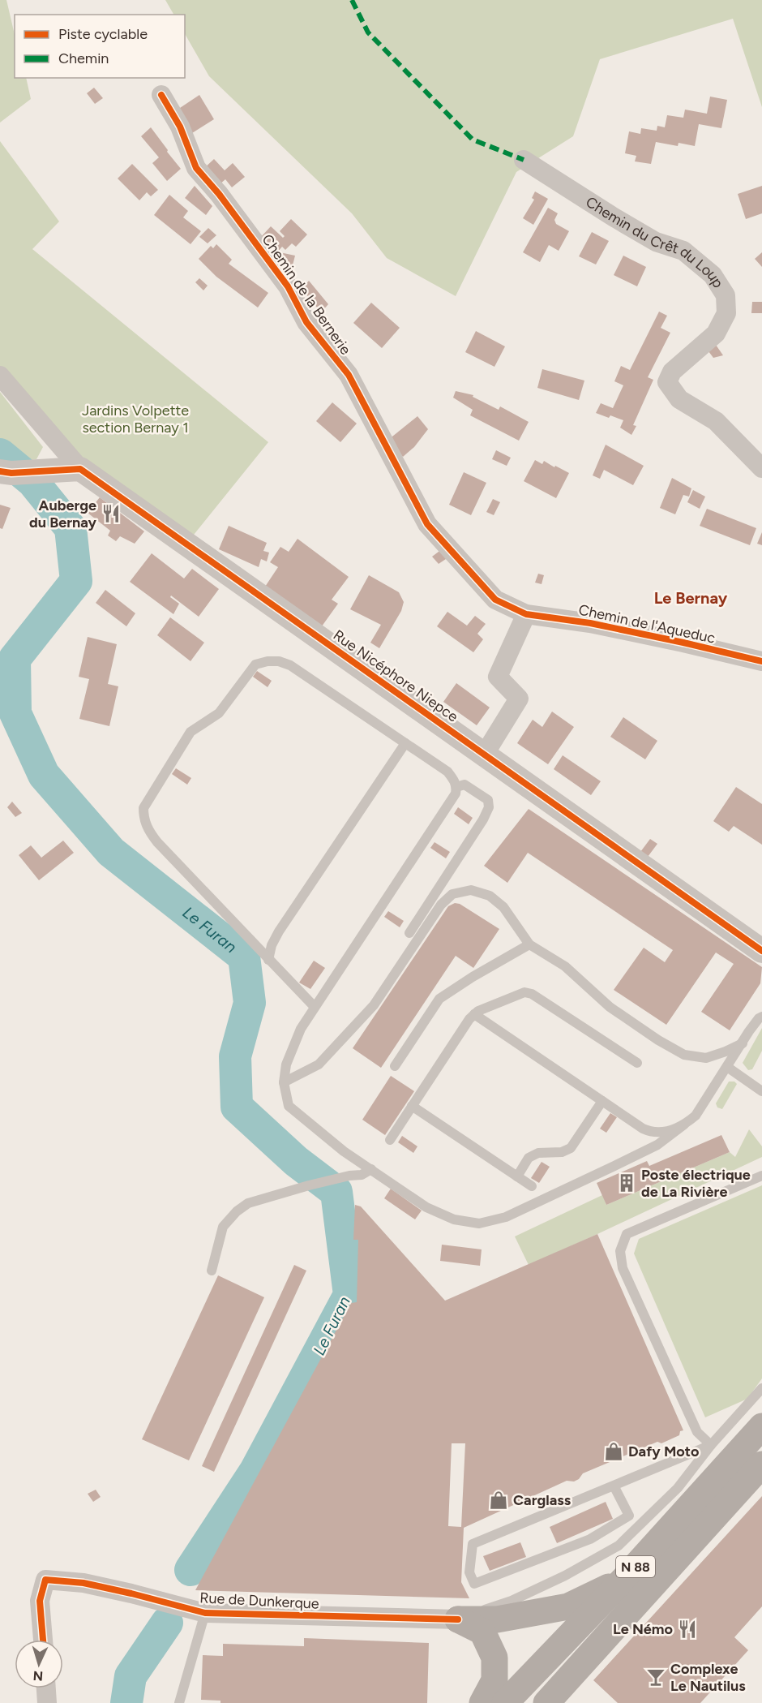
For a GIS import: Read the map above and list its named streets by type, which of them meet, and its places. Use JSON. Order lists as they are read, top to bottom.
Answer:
{
  "streets": {
    "highway": ["N 88"],
    "street": [
      "Chemin du Crêt du Loup",
      "Chemin de la Bernerie",
      "Chemin de l'Aqueduc",
      "Rue Nicéphore Niepce",
      "Rue de Dunkerque"
    ]
  },
  "crossings": [
    ["Chemin de la Bernerie", "Chemin de l'Aqueduc"]
  ],
  "districts": ["Le Bernay"],
  "water": ["Le Furan"],
  "parks": ["Jardins Volpette section Bernay 1"],
  "places": {
    "restaurant": ["Auberge du Bernay", "Le Némo"],
    "building": ["Poste électrique de La Rivière"],
    "shop": ["Dafy Moto", "Carglass"],
    "bar": ["Complexe Le Nautilus"]
  },
  "legend": ["Piste cyclable", "Chemin"],
  "north": "bottom"
}
